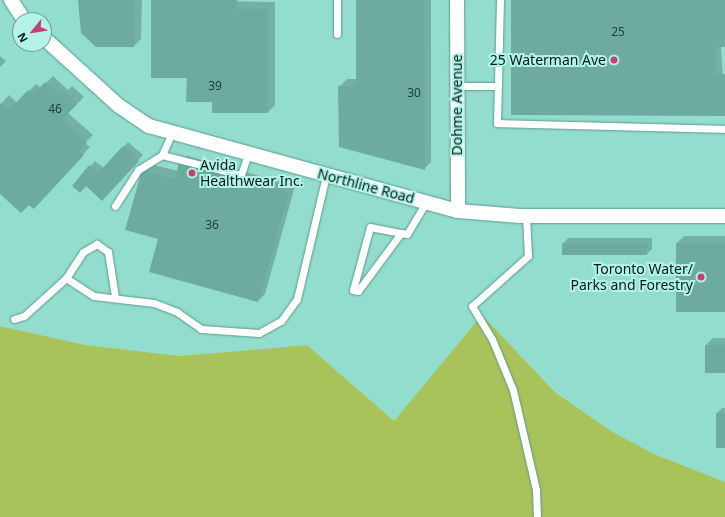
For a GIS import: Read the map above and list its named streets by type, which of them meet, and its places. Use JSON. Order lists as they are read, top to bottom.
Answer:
{
  "streets": {
    "street": ["Dohme Avenue", "Northline Road"]
  },
  "crossings": [
    ["Dohme Avenue", "Northline Road"]
  ],
  "places": ["25 Waterman Ave", "Avida Healthwear Inc.", "Toronto Water/ Parks and Forestry"],
  "house_numbers": [
    "25",
    "39",
    "30",
    "46",
    "36"
  ],
  "north": "bottom left"
}
